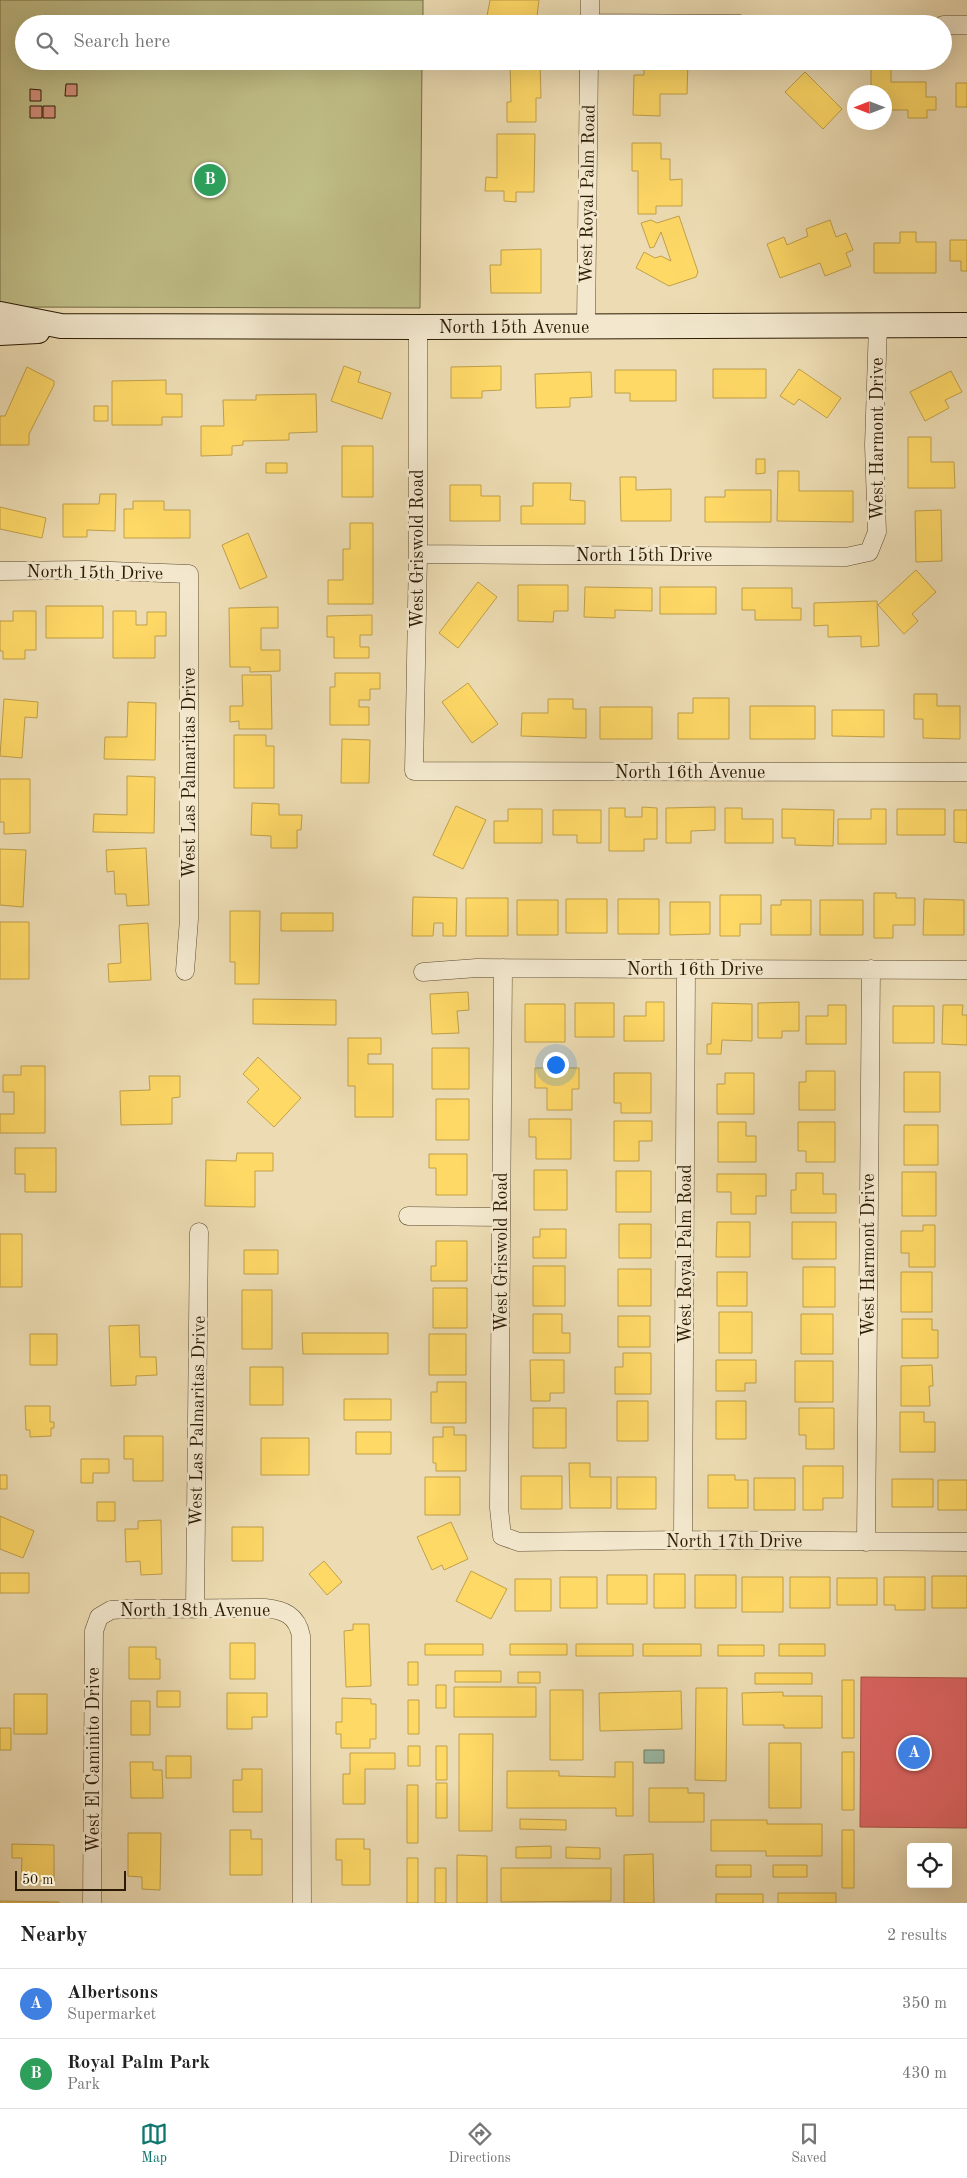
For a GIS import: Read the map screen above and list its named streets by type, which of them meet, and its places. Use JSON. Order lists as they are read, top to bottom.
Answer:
{
  "streets": {
    "street": [
      "West Royal Palm Road",
      "North 15th Avenue",
      "West Harmont Drive",
      "West Griswold Road",
      "North 15th Drive",
      "North 16th Avenue",
      "West Las Palmaritas Drive",
      "North 16th Drive",
      "North 17th Drive",
      "North 18th Avenue",
      "West El Caminito Drive"
    ]
  },
  "crossings": [
    ["West Royal Palm Road", "North 15th Avenue"],
    ["West Royal Palm Road", "North 16th Drive"],
    ["West Royal Palm Road", "North 17th Drive"],
    ["North 15th Avenue", "West Harmont Drive"],
    ["North 15th Avenue", "West Griswold Road"],
    ["West Harmont Drive", "North 15th Drive"],
    ["West Harmont Drive", "North 16th Drive"],
    ["West Harmont Drive", "North 17th Drive"],
    ["West Griswold Road", "North 15th Drive"],
    ["West Griswold Road", "North 16th Avenue"],
    ["West Griswold Road", "North 16th Drive"],
    ["West Griswold Road", "North 17th Drive"],
    ["North 15th Drive", "West Las Palmaritas Drive"],
    ["West Las Palmaritas Drive", "North 18th Avenue"],
    ["North 18th Avenue", "West El Caminito Drive"]
  ],
  "scale_bar": "50 m",
  "north": "left",
  "page": {
    "search": "Search here",
    "pins": ["B", "A"],
    "scale": "50 m",
    "heading": ["Nearby", "2 results"],
    "list": [
      {
        "mark": "A",
        "name": "Albertsons",
        "note": "Supermarket",
        "value": "350 m"
      },
      {
        "mark": "B",
        "name": "Royal Palm Park",
        "note": "Park",
        "value": "430 m"
      }
    ],
    "nav": ["Map", "Directions", "Saved"]
  }
}
